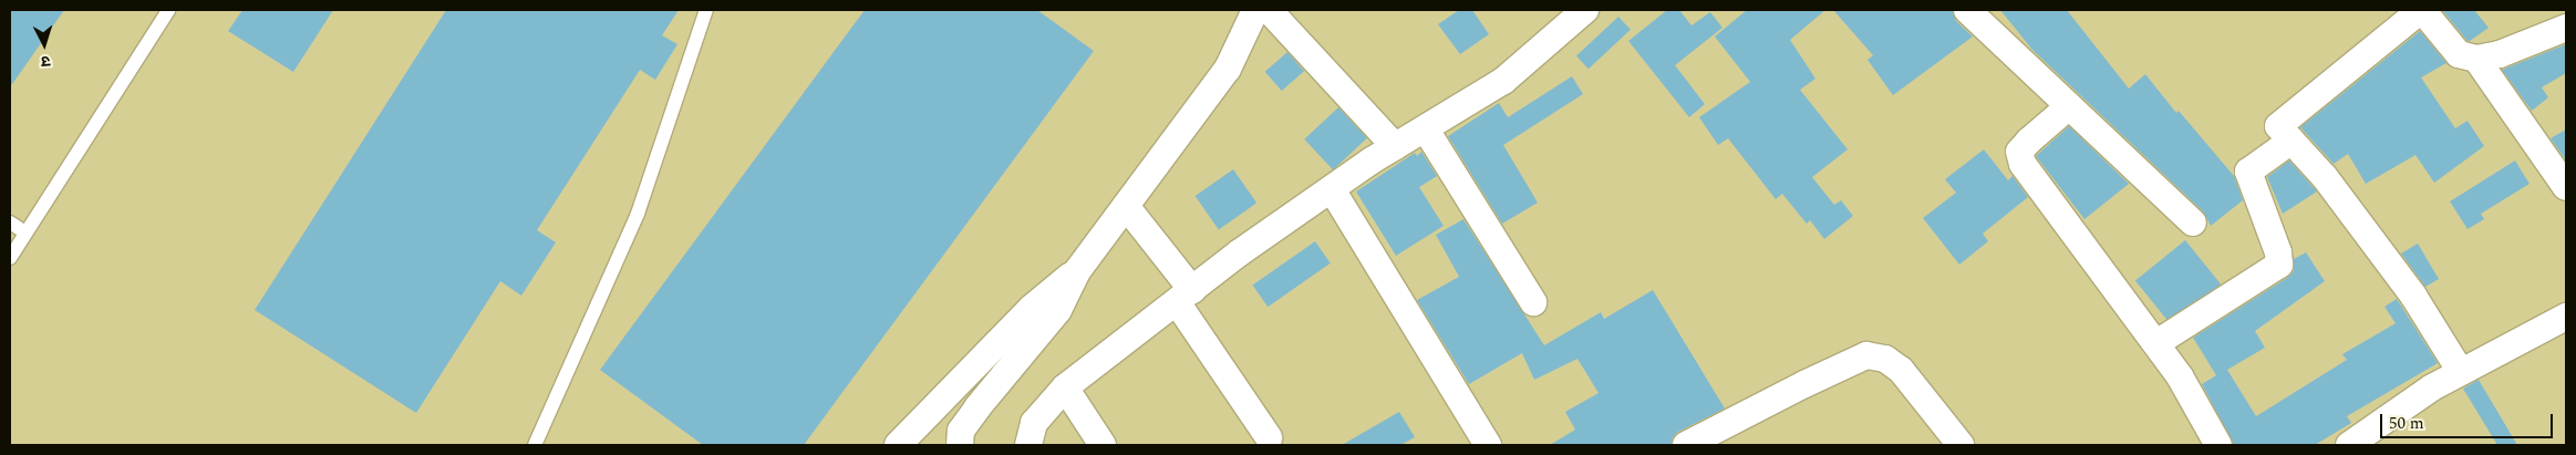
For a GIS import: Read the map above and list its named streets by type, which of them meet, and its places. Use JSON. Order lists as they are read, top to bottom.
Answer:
{
  "scale_bar": "50 m",
  "north": "bottom"
}
